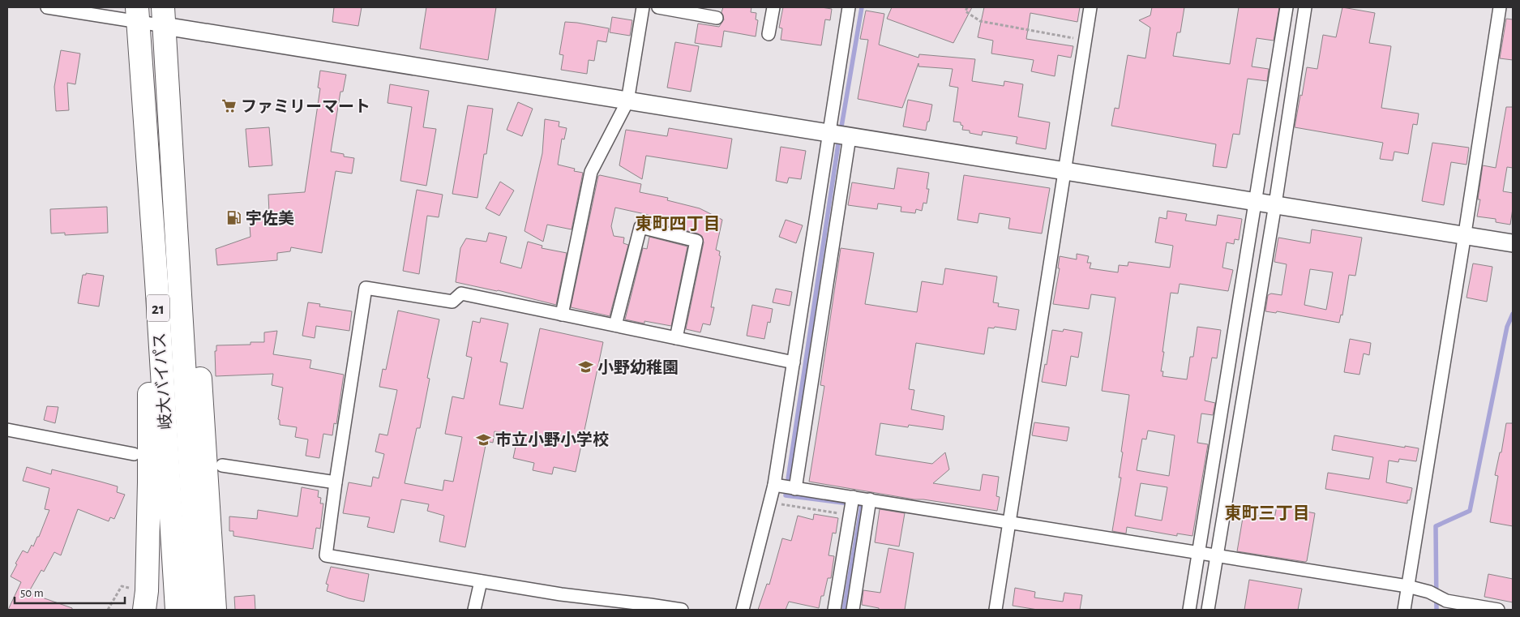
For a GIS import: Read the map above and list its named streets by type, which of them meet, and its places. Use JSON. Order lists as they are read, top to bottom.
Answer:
{
  "streets": {
    "highway": ["21", "岐大バイパス"]
  },
  "crossings": [
    ["21", "岐大バイパス"]
  ],
  "districts": ["東町四丁目", "東町三丁目"],
  "places": {
    "supermarket": ["ファミリーマート"],
    "fuel station": ["宇佐美"],
    "school or university": ["小野幼稚園", "市立小野小学校"]
  },
  "scale_bar": "50 m"
}
